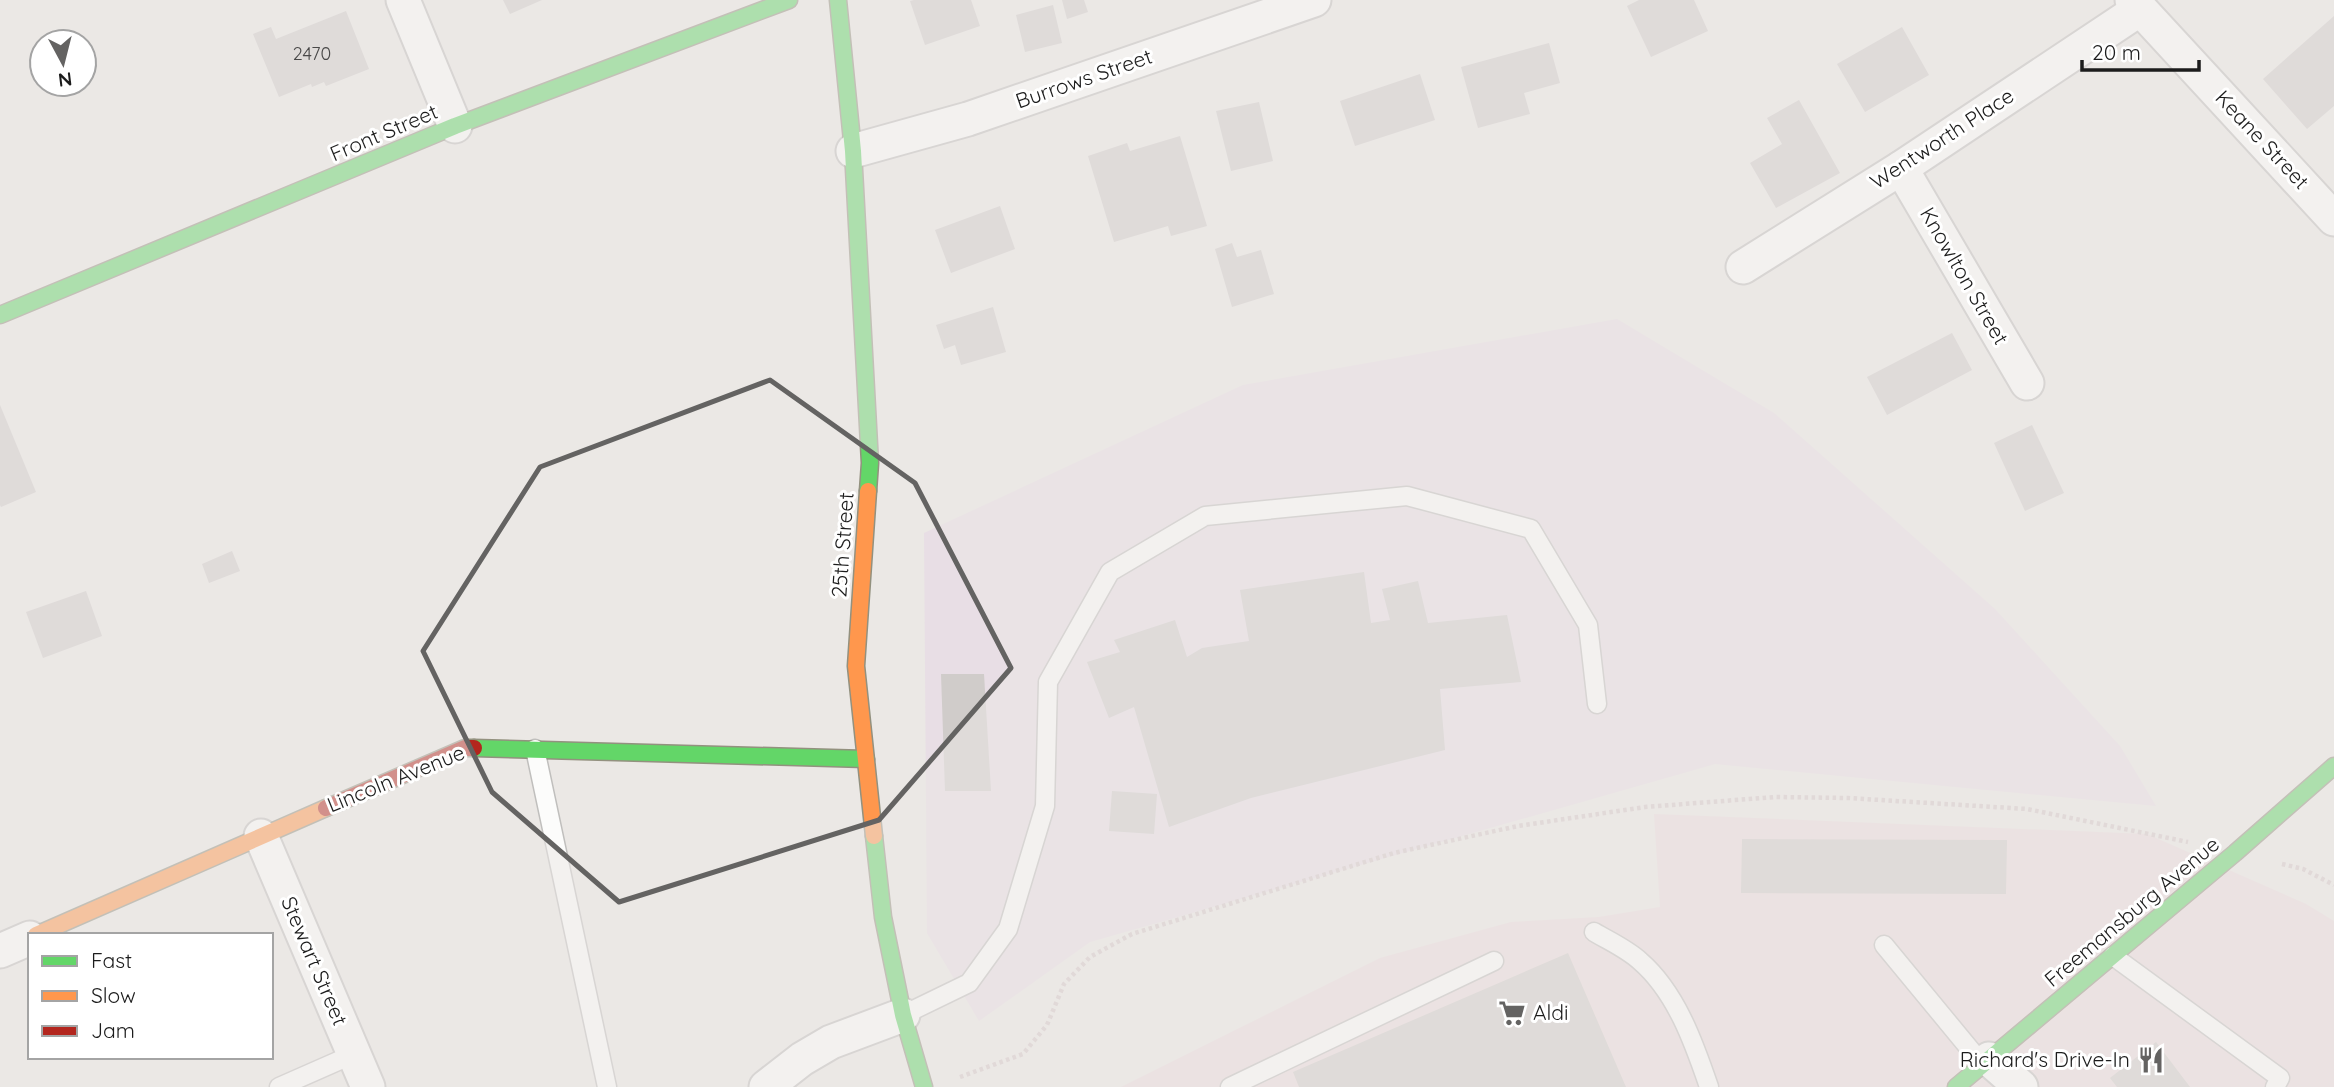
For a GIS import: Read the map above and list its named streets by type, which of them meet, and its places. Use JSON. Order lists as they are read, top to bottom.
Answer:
{
  "streets": {
    "street": [
      "Burrows Street",
      "Front Street",
      "Wentworth Place",
      "Keane Street",
      "Knowlton Street",
      "25th Street",
      "Lincoln Avenue",
      "Freemansburg Avenue",
      "Stewart Street"
    ]
  },
  "crossings": [
    ["Burrows Street", "25th Street"],
    ["Wentworth Place", "Keane Street"],
    ["Wentworth Place", "Knowlton Street"],
    ["25th Street", "Lincoln Avenue"],
    ["Lincoln Avenue", "Stewart Street"]
  ],
  "places": {
    "supermarket": ["Aldi"],
    "restaurant": ["Richard's Drive-In"]
  },
  "house_numbers": ["2470"],
  "legend": ["Fast", "Slow", "Jam"],
  "scale_bar": "20 m",
  "north": "bottom"
}
